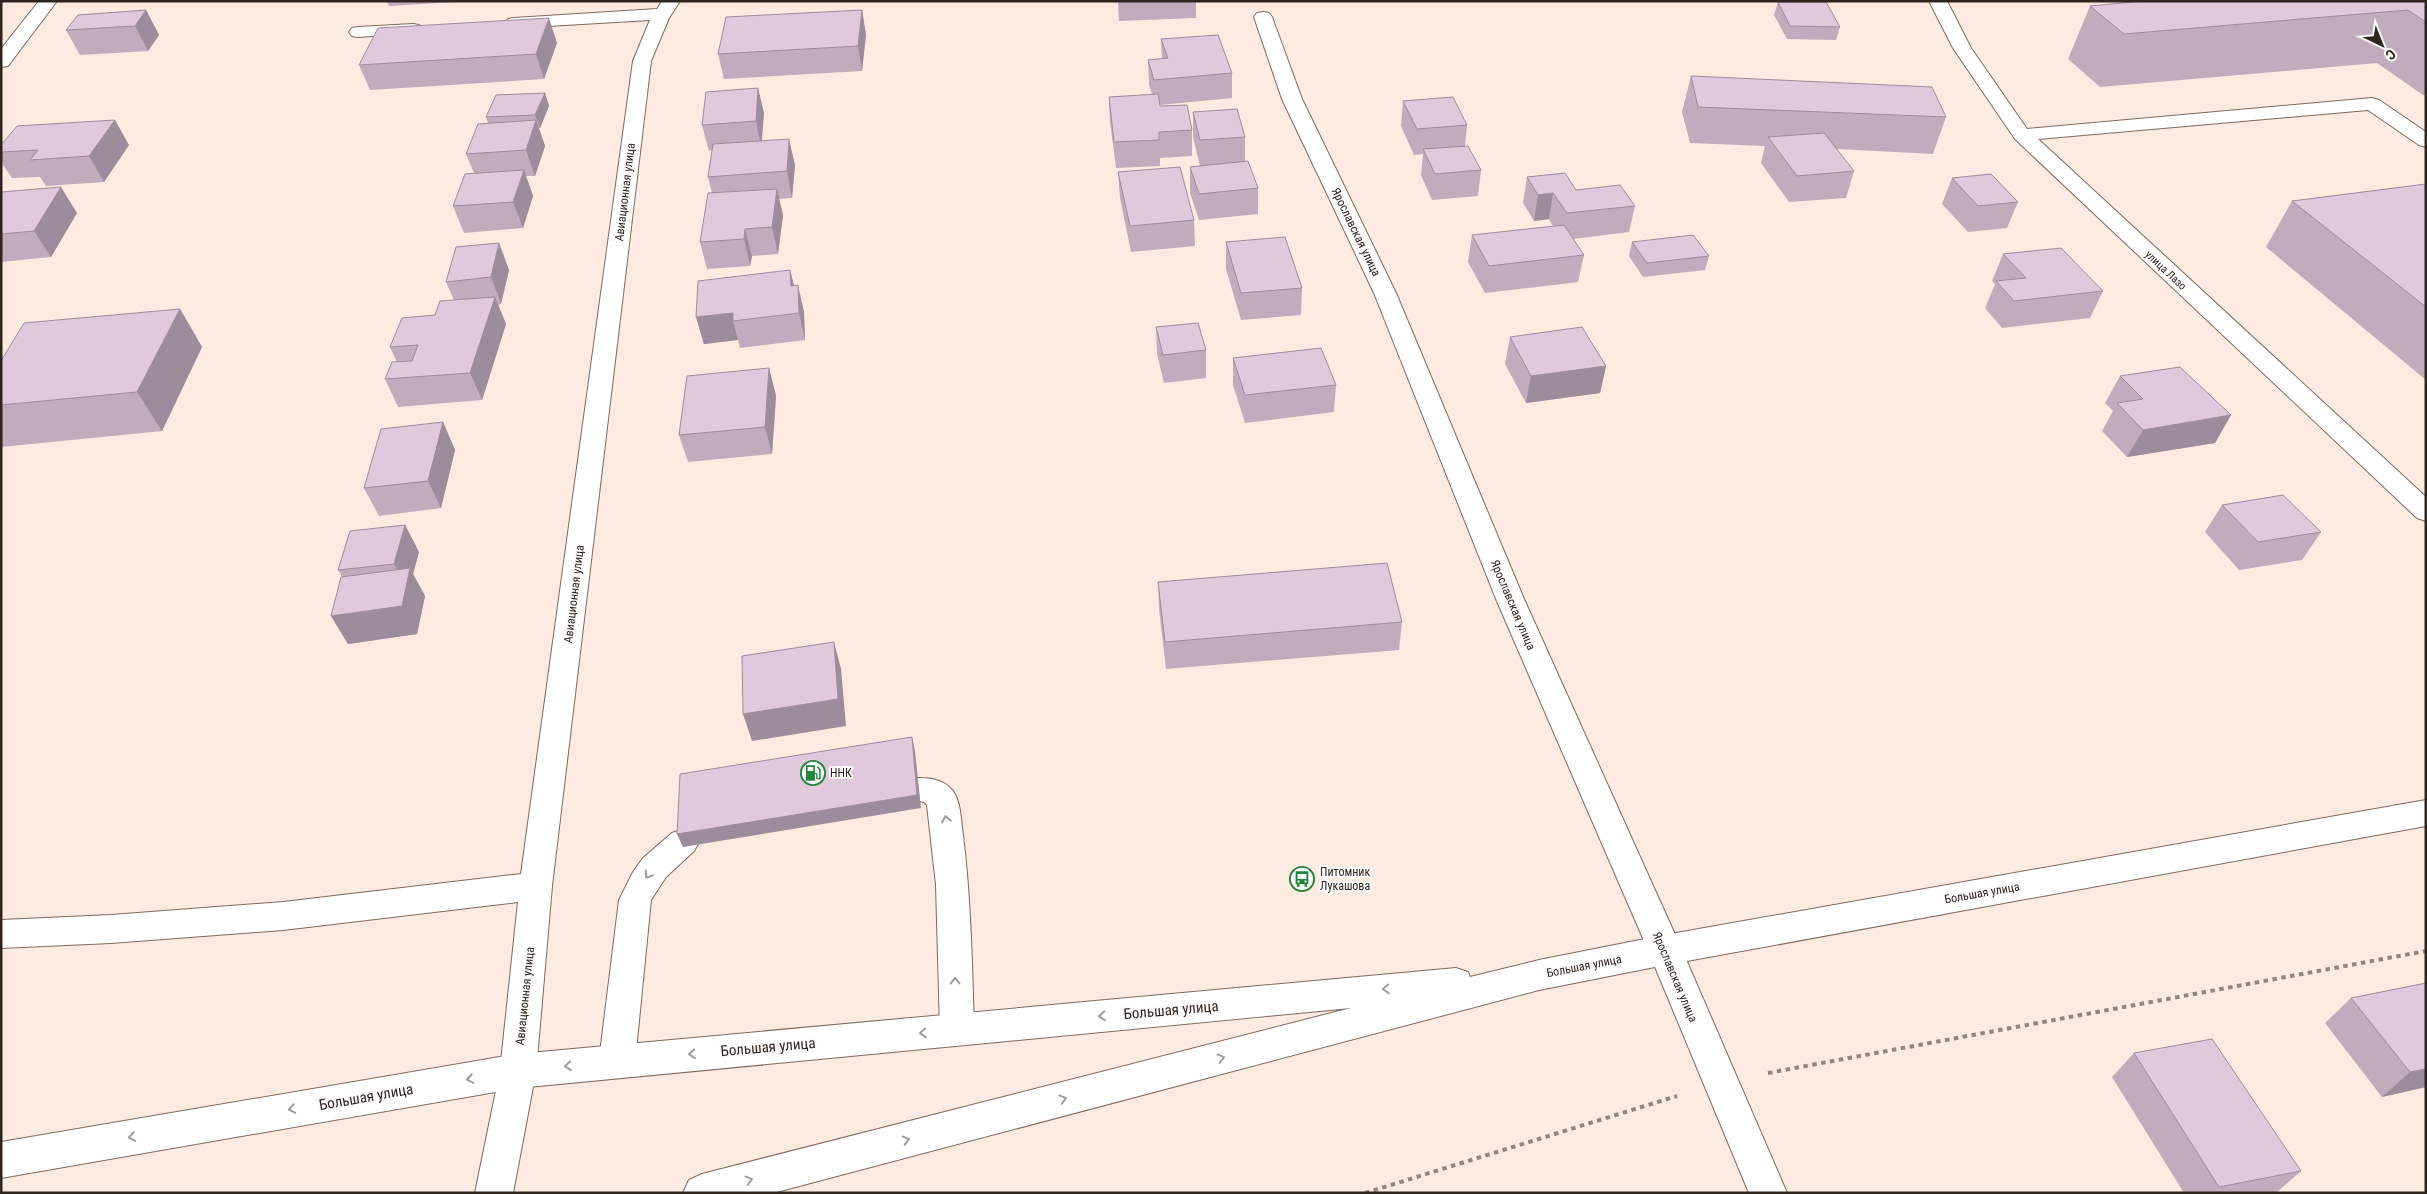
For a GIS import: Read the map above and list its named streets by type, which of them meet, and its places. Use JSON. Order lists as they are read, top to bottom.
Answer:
{
  "streets": {
    "main road": [
      "Авиационная улица",
      "Ярославская улица",
      "улица Лазо",
      "Большая улица"
    ]
  },
  "crossings": [
    ["Авиационная улица", "Большая улица"],
    ["Ярославская улица", "Большая улица"]
  ],
  "places": {
    "fuel station": ["ННК"],
    "bus stop": ["Питомник Лукашова"]
  },
  "north": "bottom right"
}
